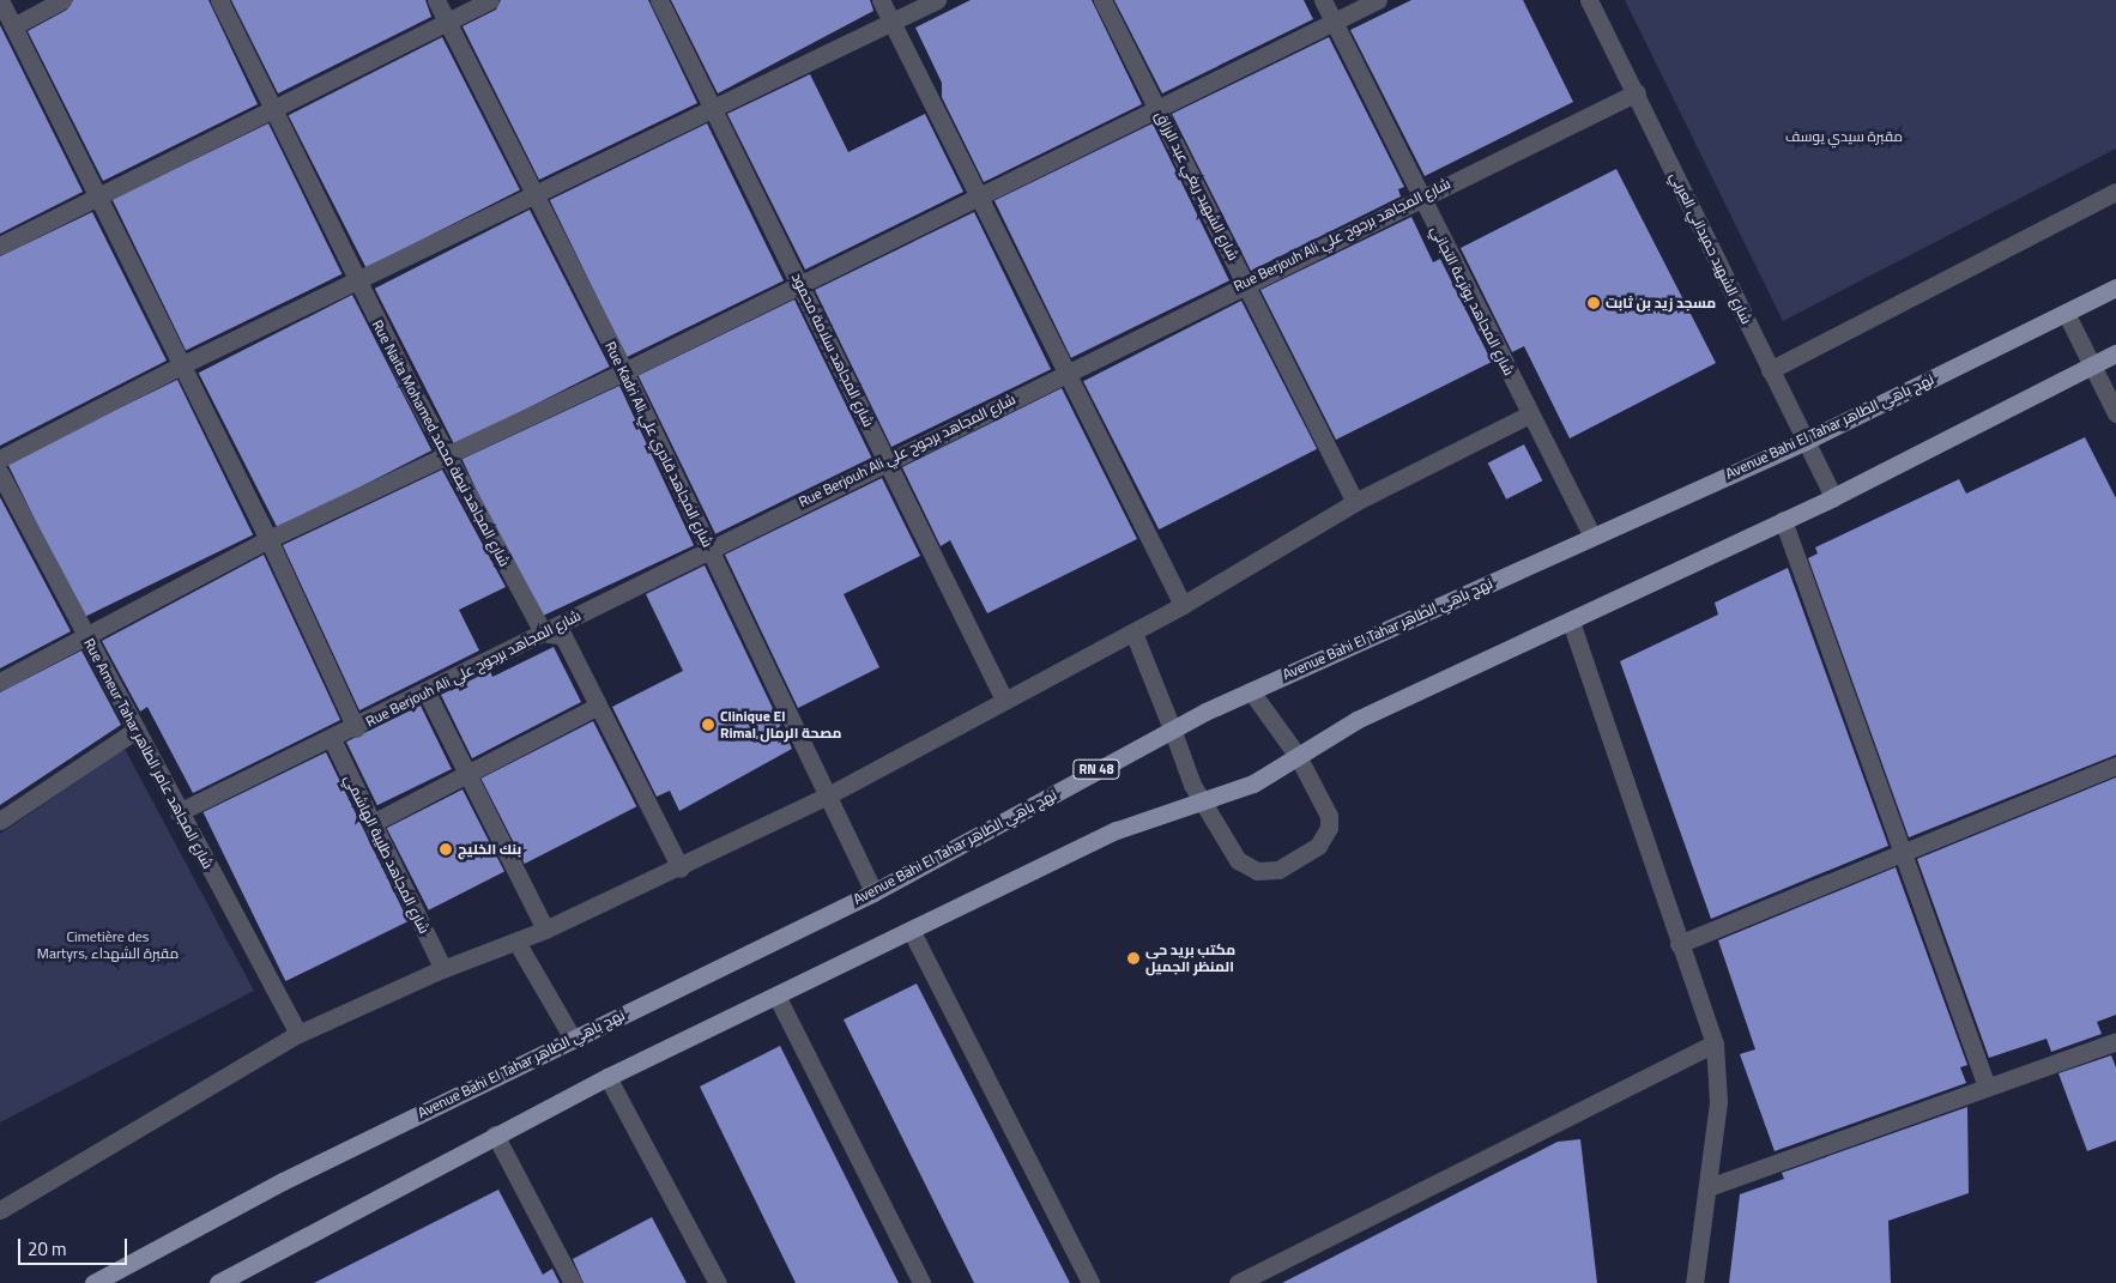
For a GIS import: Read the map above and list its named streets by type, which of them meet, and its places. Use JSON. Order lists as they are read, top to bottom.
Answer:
{
  "streets": {
    "main road": ["Avenue Bahi El Tahar,نهج باهي الطاهر", "RN 48"],
    "street": [
      "شارع الشهيد ريغي عبد الرزاق",
      "Rue Berjouh Ali,شارع المجاهد برجوح علي",
      "شارع الشهيد حميداني العربي",
      "شارع المجاهد بوترعة التجاني",
      "شارع المجاهد سلامة محمود",
      "Rue Naita Mohamed,شارع المجاهد نيطة محمد",
      "Rue Kadri Ali,شارع المجاهد قادري علي",
      "Rue Ameur Tahar,شارع المجاهد عامر الطاهر",
      "شارع المجاهد طليبة الهاشمي"
    ]
  },
  "crossings": [
    ["شارع الشهيد ريغي عبد الرزاق", "Rue Berjouh Ali,شارع المجاهد برجوح علي"],
    ["Rue Berjouh Ali,شارع المجاهد برجوح علي", "شارع الشهيد حميداني العربي"],
    ["Rue Berjouh Ali,شارع المجاهد برجوح علي", "شارع المجاهد بوترعة التجاني"],
    ["Rue Berjouh Ali,شارع المجاهد برجوح علي", "شارع المجاهد سلامة محمود"],
    ["Rue Berjouh Ali,شارع المجاهد برجوح علي", "Rue Naita Mohamed,شارع المجاهد نيطة محمد"],
    ["Rue Berjouh Ali,شارع المجاهد برجوح علي", "Rue Kadri Ali,شارع المجاهد قادري علي"],
    ["Rue Berjouh Ali,شارع المجاهد برجوح علي", "Rue Ameur Tahar,شارع المجاهد عامر الطاهر"],
    ["Rue Berjouh Ali,شارع المجاهد برجوح علي", "شارع المجاهد طليبة الهاشمي"],
    ["شارع الشهيد حميداني العربي", "Avenue Bahi El Tahar,نهج باهي الطاهر"],
    ["شارع المجاهد بوترعة التجاني", "Avenue Bahi El Tahar,نهج باهي الطاهر"],
    ["Avenue Bahi El Tahar,نهج باهي الطاهر", "Rue Kadri Ali,شارع المجاهد قادري علي"]
  ],
  "parks": ["مقبرة سيدي يوسف", "Cimetière des Martyrs, مقبرة الشهداء"],
  "places": [
    "مسجد زيد بن ثابت",
    "Clinique El Rimal,مصحة الرمال",
    "بنك الخليج",
    "مكتب بريد حي المنظر الجميل"
  ],
  "scale_bar": "20 m"
}
